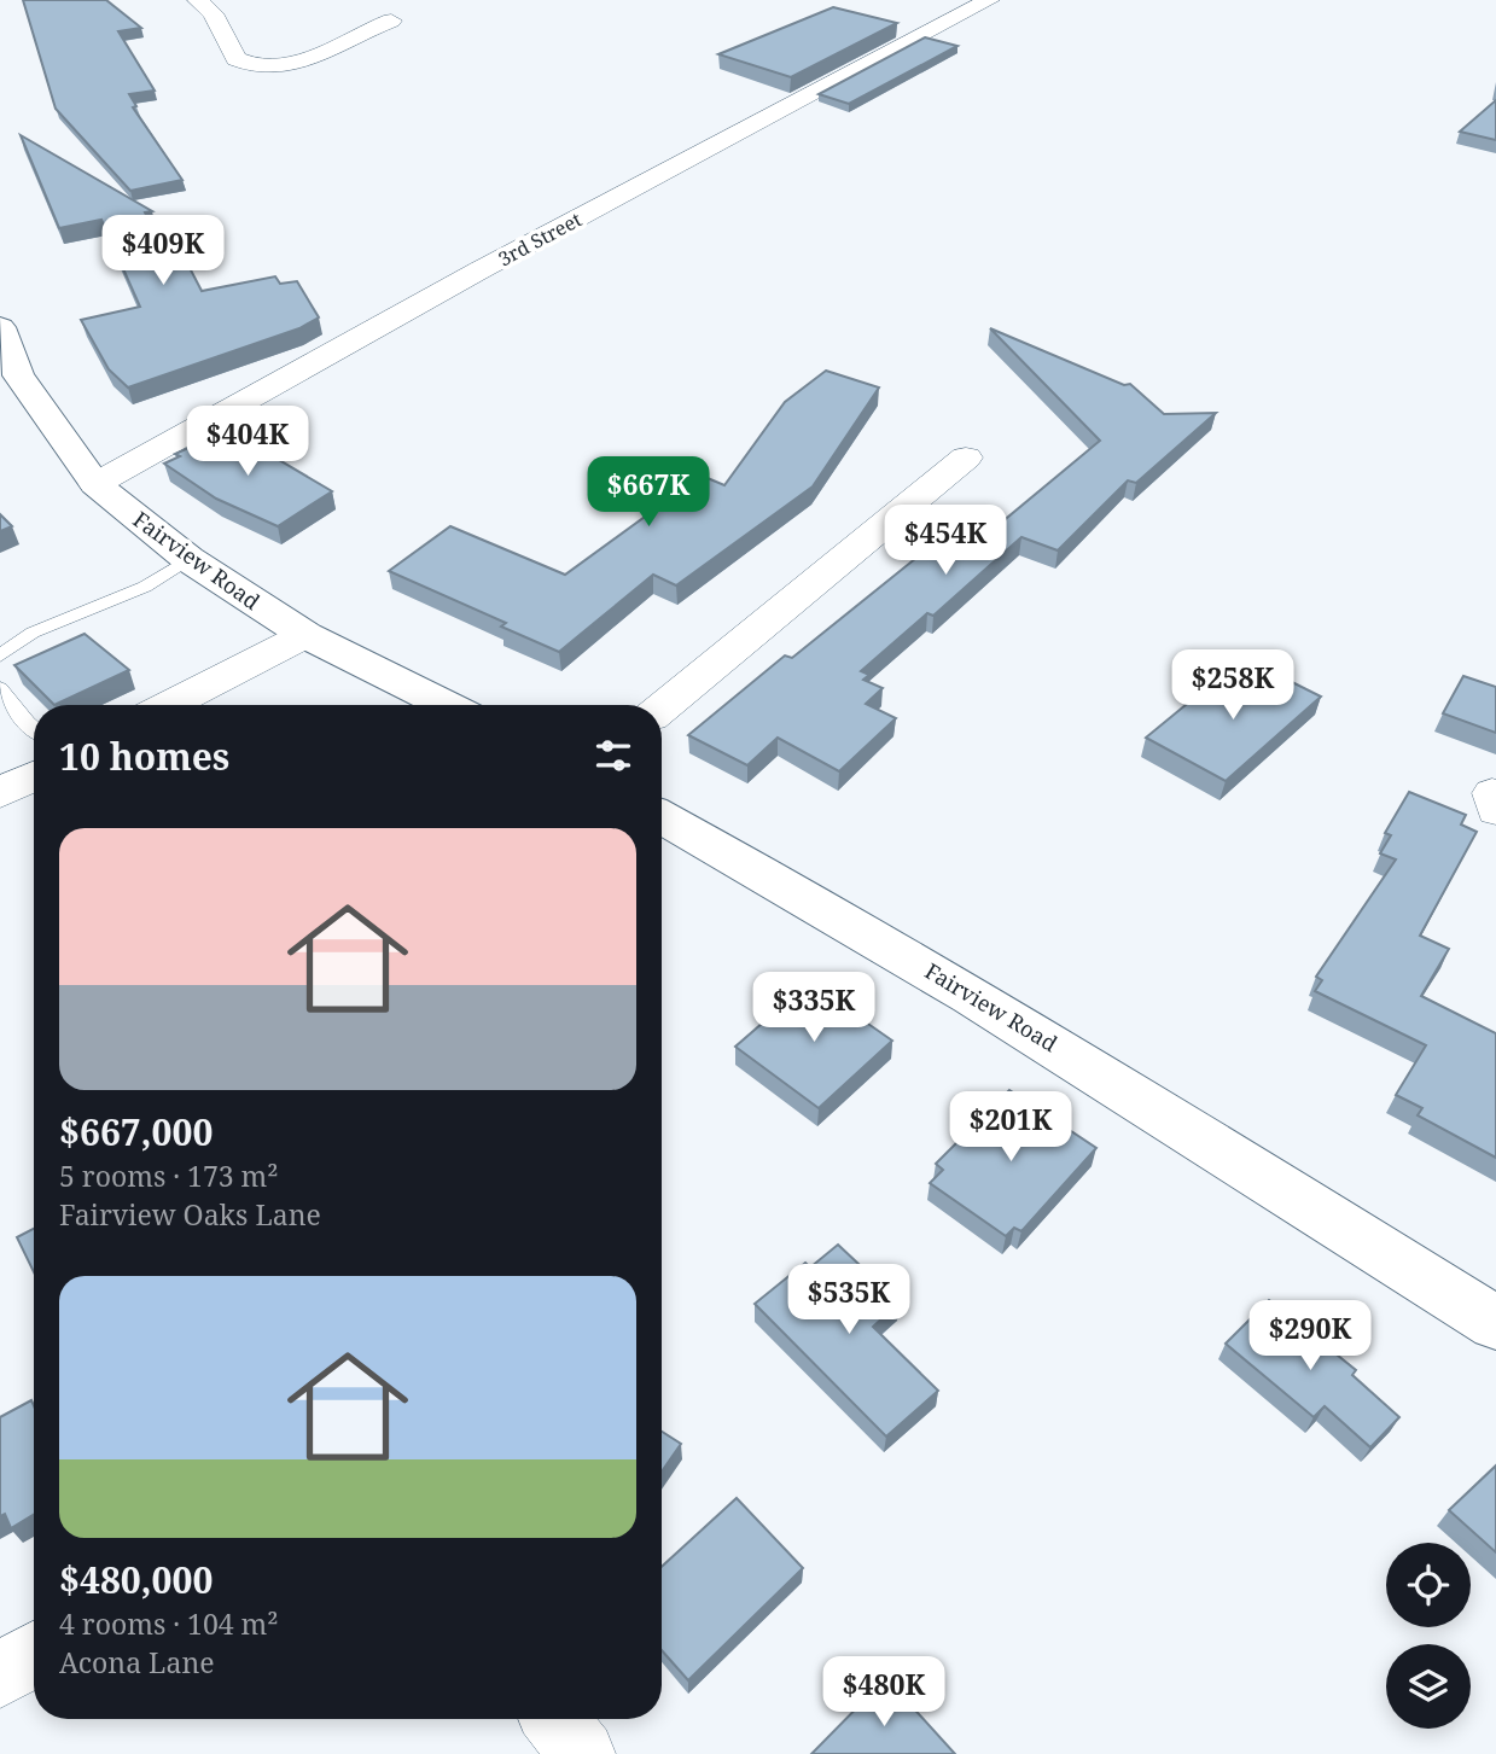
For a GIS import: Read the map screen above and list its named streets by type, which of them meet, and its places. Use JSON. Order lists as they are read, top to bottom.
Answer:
{
  "streets": {
    "main road": ["Fairview Road"],
    "street": ["3rd Street"]
  },
  "crossings": [
    ["3rd Street", "Fairview Road"]
  ],
  "page": {
    "price": [
      "$409K",
      "$404K",
      "$667K",
      "$454K",
      "$258K",
      "$335K",
      "$201K",
      "$535K",
      "$290K",
      "$480K"
    ],
    "heading": "10 homes",
    "list": [
      {
        "name": "$667,000",
        "note": "5 rooms · 173 m² · Fairview Oaks Lane"
      },
      {
        "name": "$480,000",
        "note": "4 rooms · 104 m² · Acona Lane"
      }
    ]
  }
}
